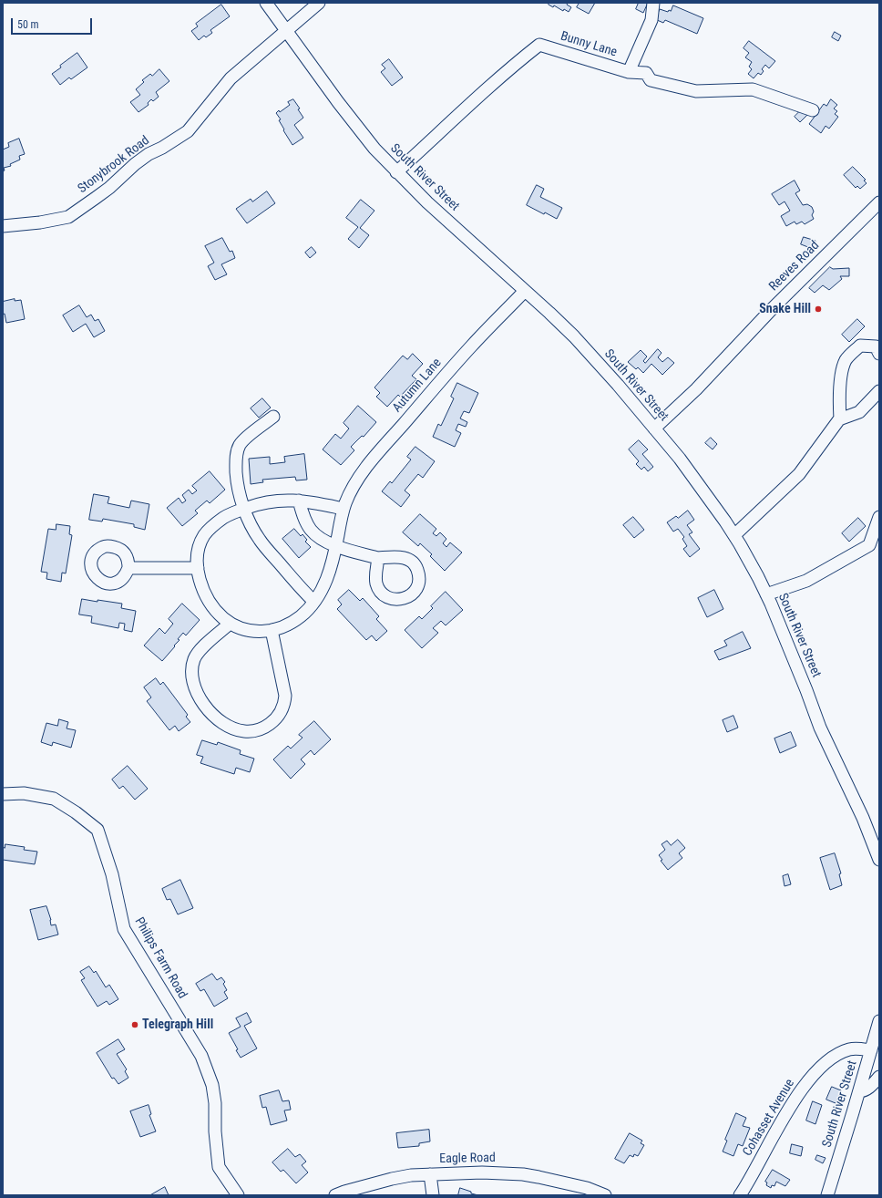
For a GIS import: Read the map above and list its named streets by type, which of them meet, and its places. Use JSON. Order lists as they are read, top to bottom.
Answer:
{
  "streets": {
    "street": [
      "Bunny Lane",
      "Stonybrook Road",
      "South River Street",
      "Reeves Road",
      "Autumn Lane",
      "Philips Farm Road",
      "Cohasset Avenue",
      "Eagle Road"
    ]
  },
  "crossings": [
    ["Bunny Lane", "South River Street"],
    ["Stonybrook Road", "South River Street"],
    ["South River Street", "Reeves Road"],
    ["South River Street", "Autumn Lane"],
    ["South River Street", "Cohasset Avenue"]
  ],
  "places": ["Snake Hill", "Telegraph Hill"],
  "scale_bar": "50 m"
}
